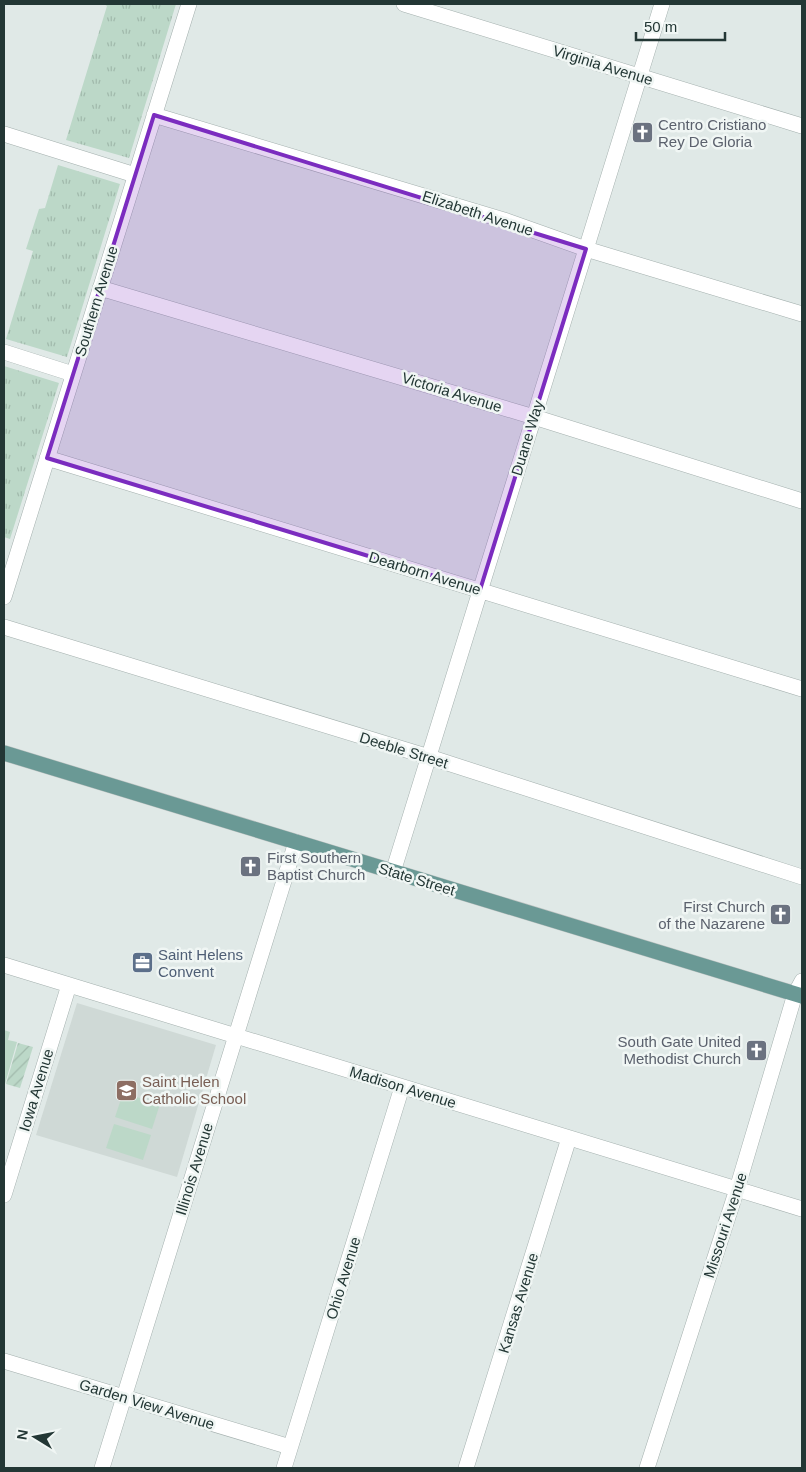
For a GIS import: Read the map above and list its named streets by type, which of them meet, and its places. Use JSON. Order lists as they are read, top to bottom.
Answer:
{
  "streets": {
    "main road": ["State Street"],
    "street": [
      "Virginia Avenue",
      "Elizabeth Avenue",
      "Southern Avenue",
      "Victoria Avenue",
      "Duane Way",
      "Dearborn Avenue",
      "Deeble Street",
      "Madison Avenue",
      "Iowa Avenue",
      "Illinois Avenue",
      "Missouri Avenue",
      "Ohio Avenue",
      "Kansas Avenue",
      "Garden View Avenue"
    ]
  },
  "crossings": [
    ["Virginia Avenue", "Duane Way"],
    ["Elizabeth Avenue", "Southern Avenue"],
    ["Elizabeth Avenue", "Duane Way"],
    ["Southern Avenue", "Victoria Avenue"],
    ["Southern Avenue", "Dearborn Avenue"],
    ["Victoria Avenue", "Duane Way"],
    ["Duane Way", "Dearborn Avenue"],
    ["Duane Way", "Deeble Street"],
    ["Duane Way", "State Street"],
    ["State Street", "Illinois Avenue"],
    ["State Street", "Missouri Avenue"],
    ["Madison Avenue", "Iowa Avenue"],
    ["Madison Avenue", "Illinois Avenue"],
    ["Madison Avenue", "Missouri Avenue"],
    ["Madison Avenue", "Ohio Avenue"],
    ["Madison Avenue", "Kansas Avenue"],
    ["Illinois Avenue", "Garden View Avenue"],
    ["Ohio Avenue", "Garden View Avenue"]
  ],
  "places": {
    "church": [
      "Centro Cristiano Rey De Gloria",
      "First Southern Baptist Church",
      "First Church of the Nazarene",
      "South Gate United Methodist Church"
    ],
    "office": ["Saint Helens Convent"],
    "school or university": ["Saint Helen Catholic School"]
  },
  "scale_bar": "50 m",
  "north": "left"
}
